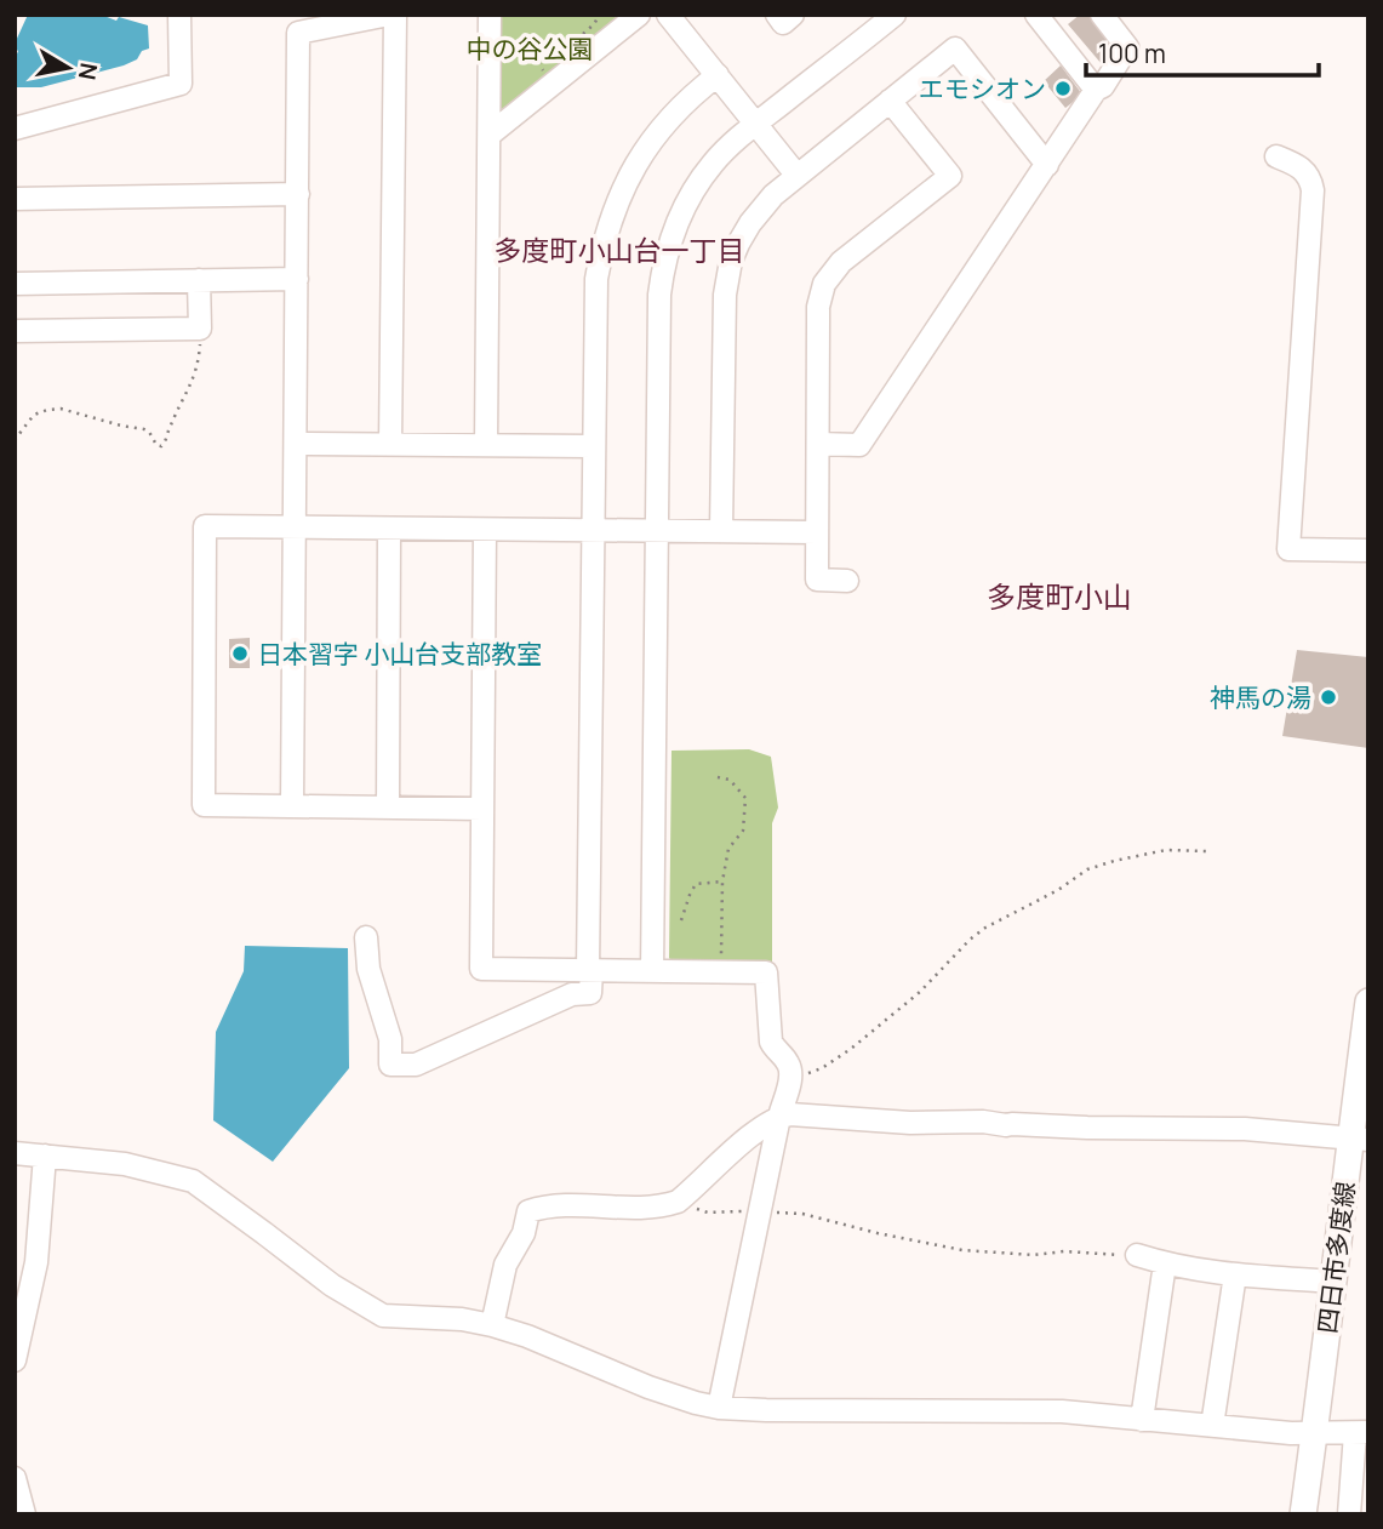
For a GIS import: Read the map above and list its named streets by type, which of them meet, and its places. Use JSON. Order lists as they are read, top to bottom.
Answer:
{
  "streets": {
    "main road": ["四日市多度線"]
  },
  "districts": ["多度町小山台一丁目", "多度町小山"],
  "parks": ["中の谷公園"],
  "places": ["エモシオン", "日本習字 小山台支部教室", "神馬の湯"],
  "scale_bar": "100 m",
  "north": "right"
}
